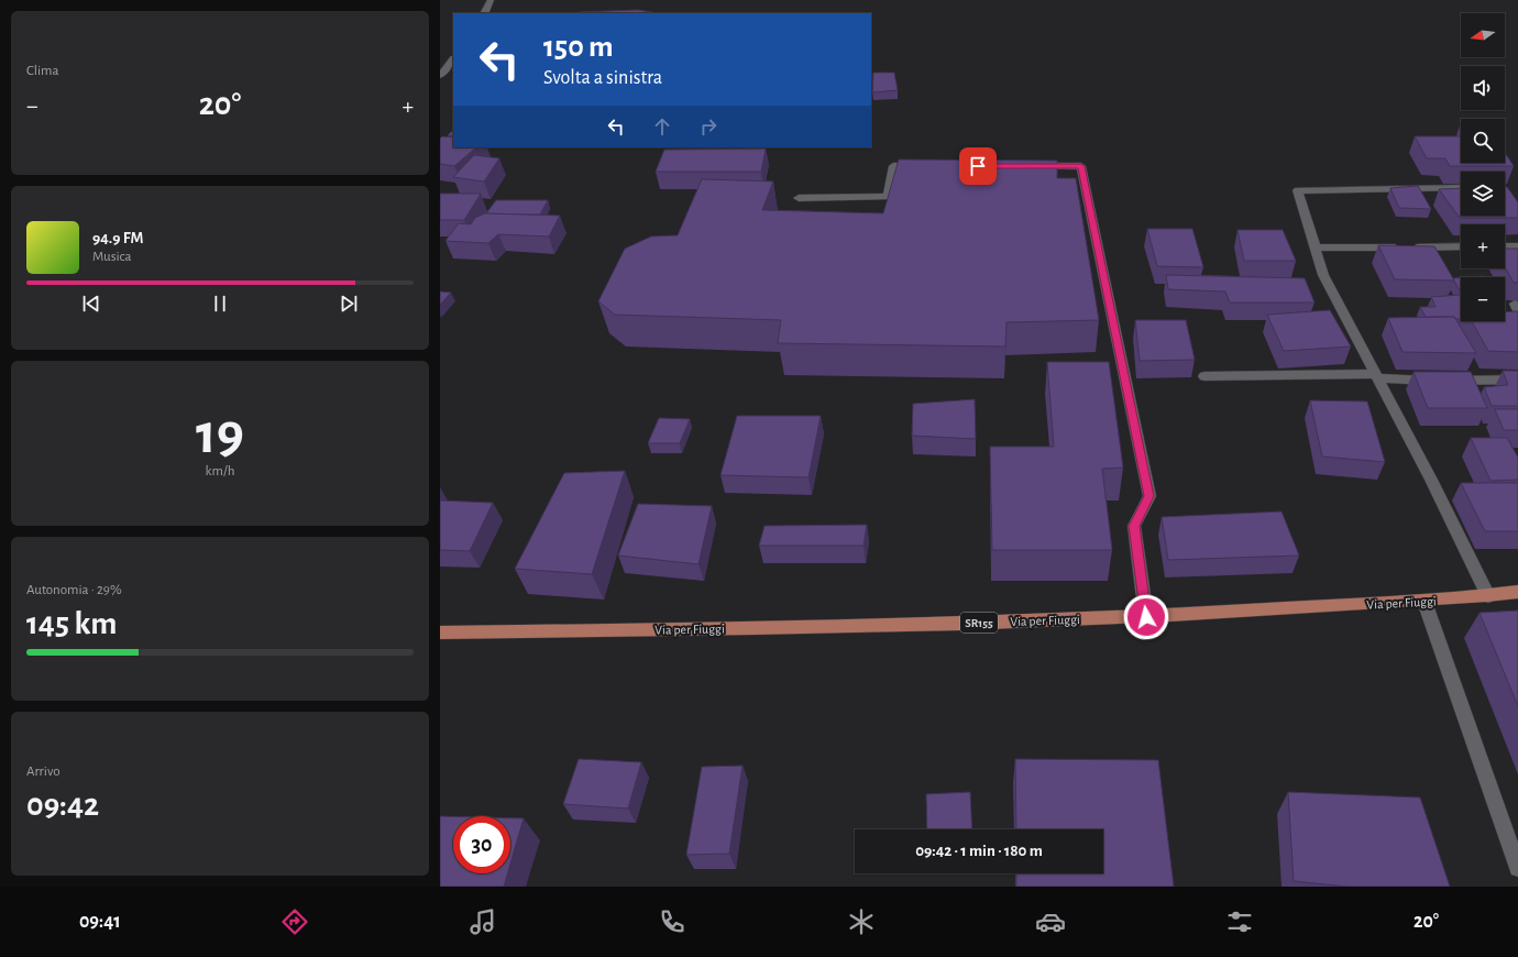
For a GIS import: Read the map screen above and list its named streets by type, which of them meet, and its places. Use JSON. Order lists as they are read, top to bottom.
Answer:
{
  "streets": {
    "main road": ["Via per Fiuggi", "SR155"]
  },
  "north": "left",
  "page": {
    "tile": [
      "Clima",
      ["19", "km/h"],
      ["Autonomia · 29%", "145 km"],
      ["Arrivo", "09:42"]
    ],
    "map_buttons": ["+", "−"],
    "turn": ["150 m", "Svolta a sinistra"],
    "heat": ["−", "20°", "+"],
    "song": ["94.9 FM", "Musica"],
    "limit": "30",
    "trip": "09:42 · 1 min · 180 m",
    "tabs": ["09:41", "20°"]
  }
}
